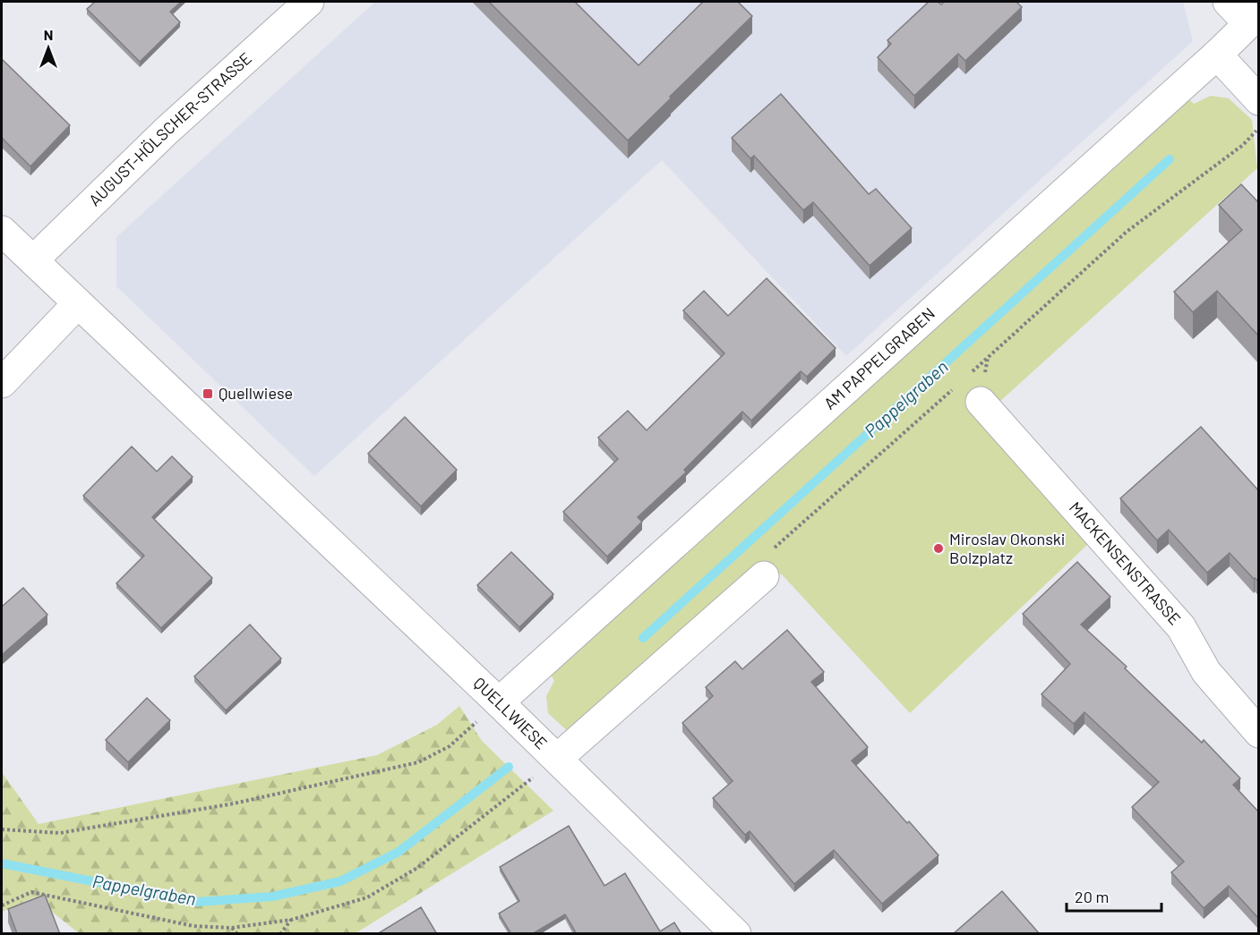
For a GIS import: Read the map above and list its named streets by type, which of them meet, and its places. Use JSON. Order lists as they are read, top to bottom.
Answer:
{
  "streets": {
    "street": [
      "AUGUST-HÖLSCHER-STRASSE",
      "AM PAPPELGRABEN",
      "MACKENSENSTRASSE",
      "QUELLWIESE"
    ]
  },
  "crossings": [
    ["AUGUST-HÖLSCHER-STRASSE", "QUELLWIESE"],
    ["AM PAPPELGRABEN", "QUELLWIESE"]
  ],
  "water": ["Pappelgraben"],
  "places": {
    "transit": ["Quellwiese"],
    "other": ["Miroslav Okonski Bolzplatz"]
  },
  "scale_bar": "20 m",
  "north": "top"
}
